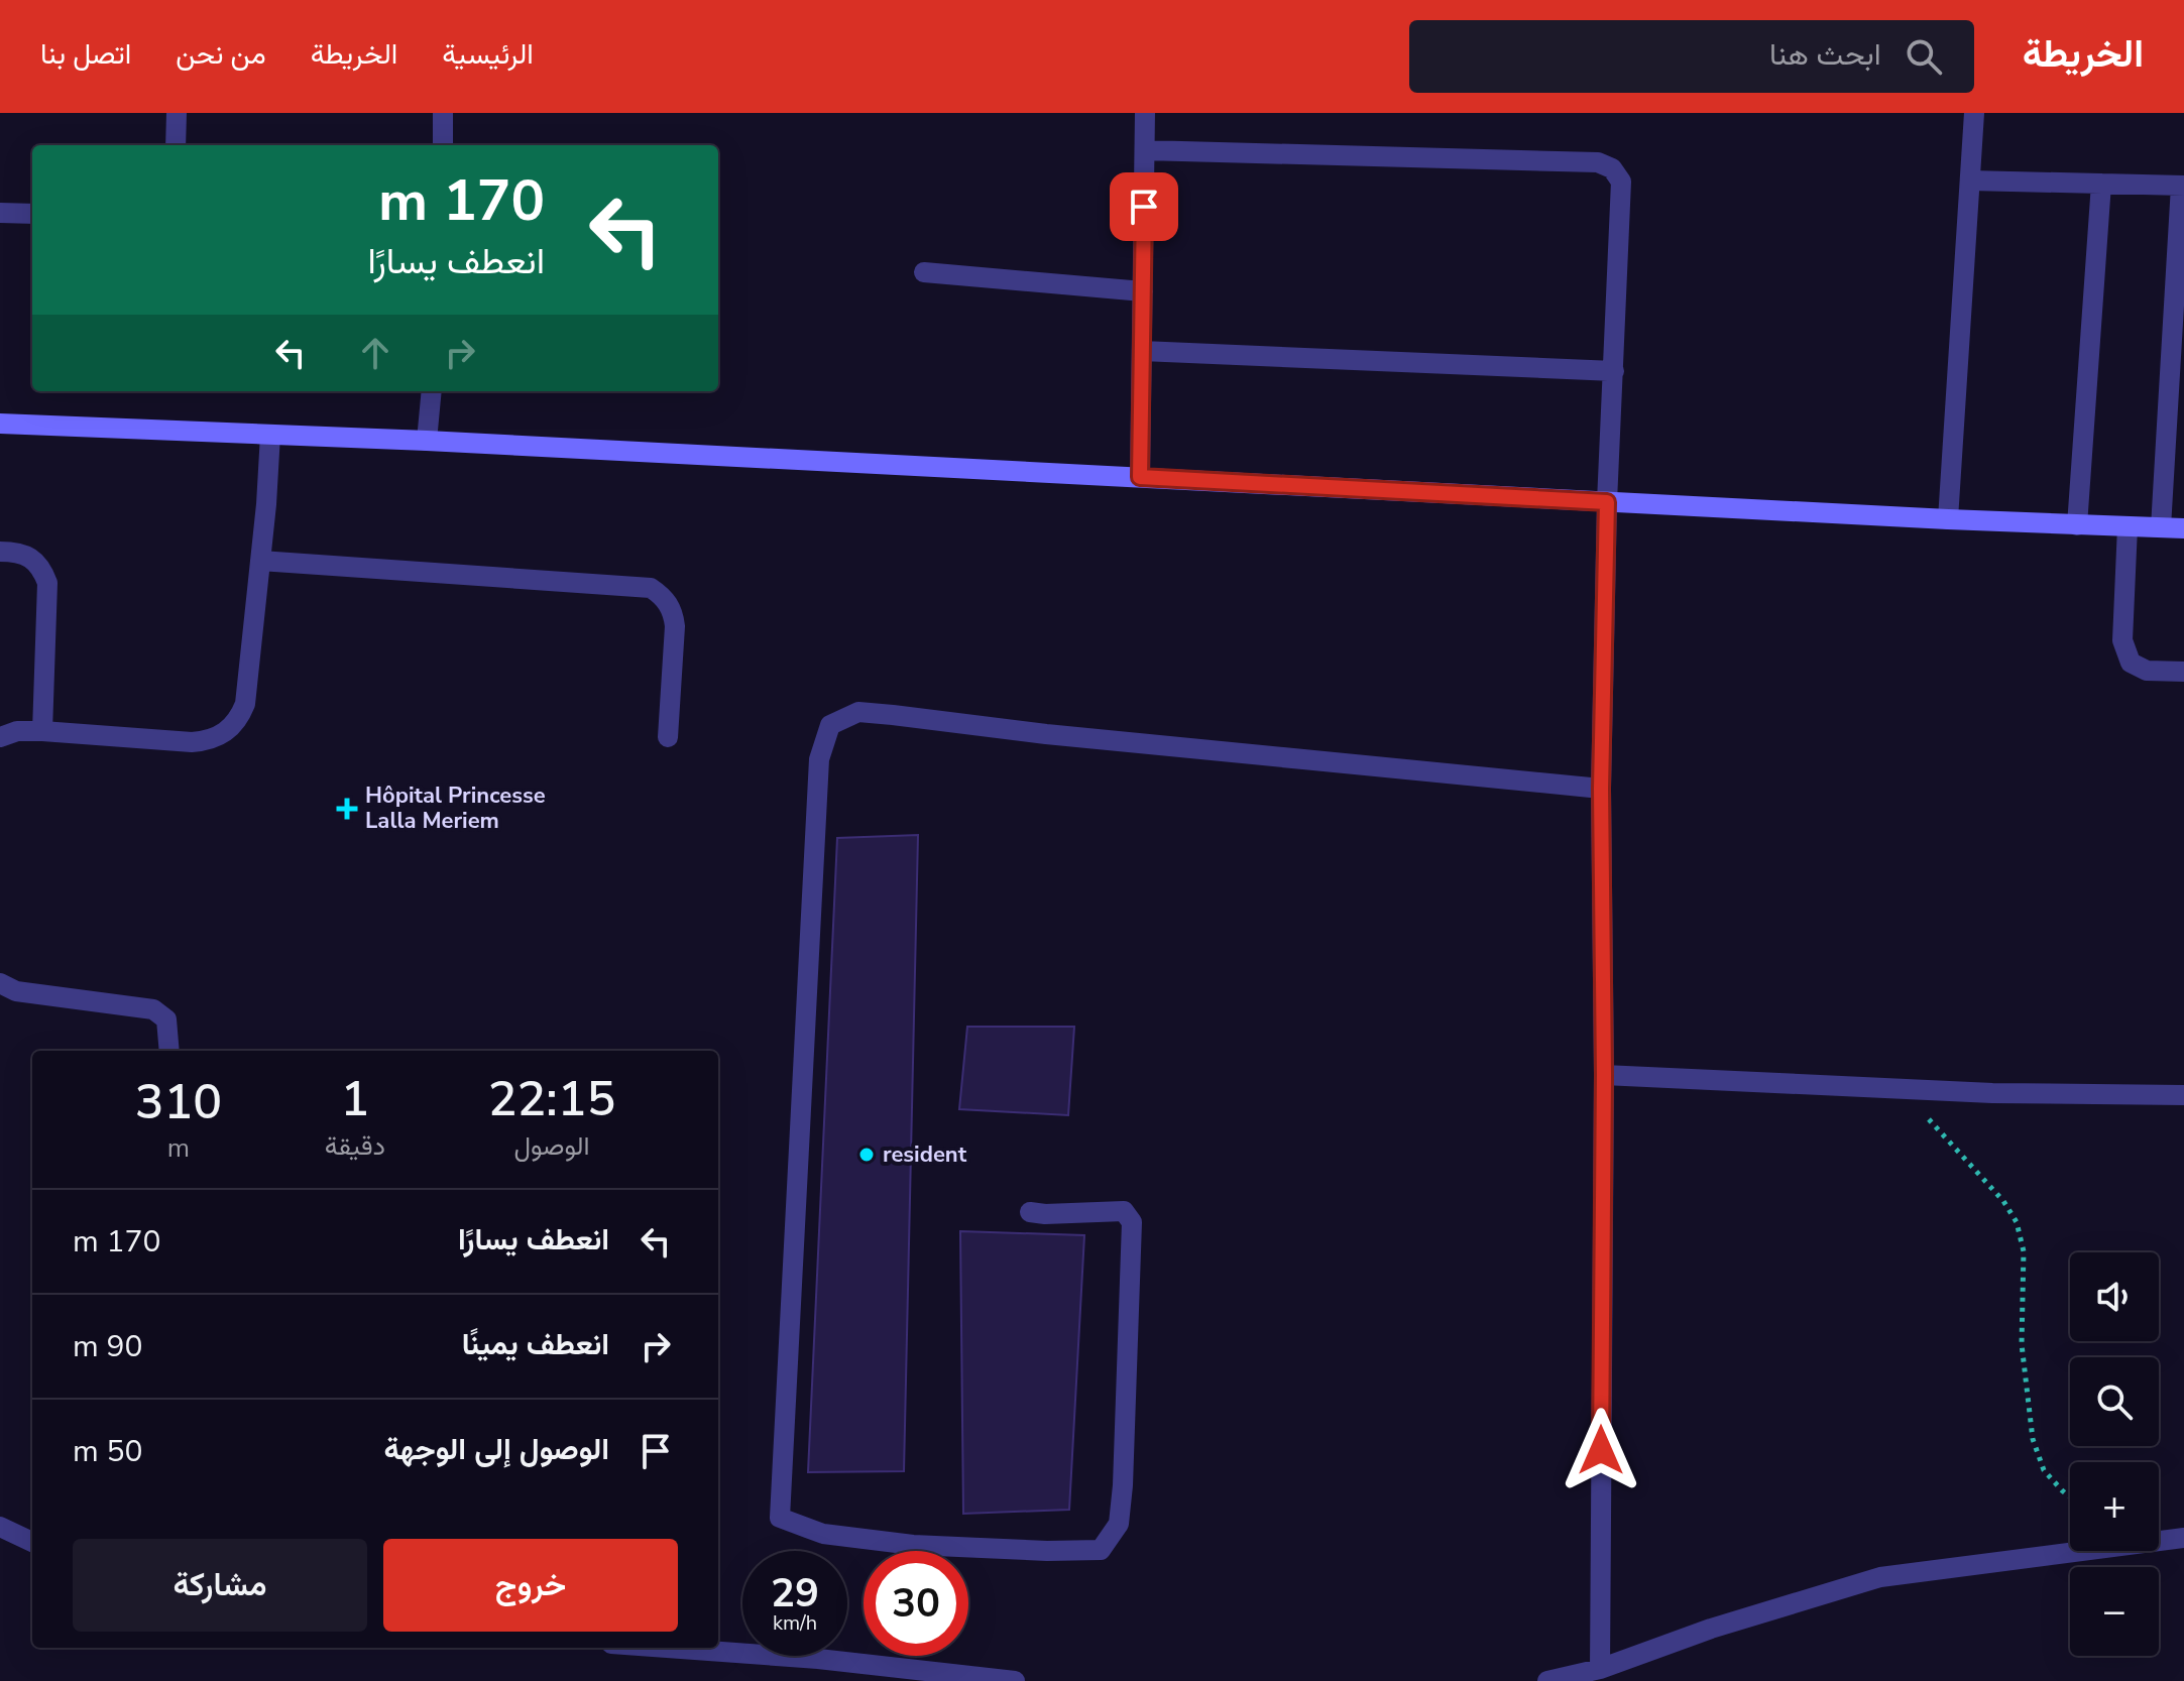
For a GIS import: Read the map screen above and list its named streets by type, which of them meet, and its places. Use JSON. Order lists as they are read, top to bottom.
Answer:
{
  "places": {
    "health": ["Hôpital Princesse Lalla Meriem"],
    "other": ["resident"]
  },
  "page": {
    "header": "الخريطة",
    "search": "ابحث هنا",
    "nav": [
      "الرئيسية",
      "الخريطة",
      "من نحن",
      "اتصل بنا"
    ],
    "turn": ["170 m", "انعطف يسارًا"],
    "eta": [
      "22:15",
      "الوصول",
      "1",
      "دقيقة",
      "310",
      "m"
    ],
    "list": [
      {
        "name": "انعطف يسارًا",
        "value": "170 m"
      },
      {
        "name": "انعطف يمينًا",
        "value": "90 m"
      },
      {
        "name": "الوصول إلى الوجهة",
        "value": "50 m"
      }
    ],
    "map_buttons": ["+", "−"],
    "buttons": ["خروج", "مشاركة"],
    "speed": "29 km/h",
    "limit": "30"
  }
}
